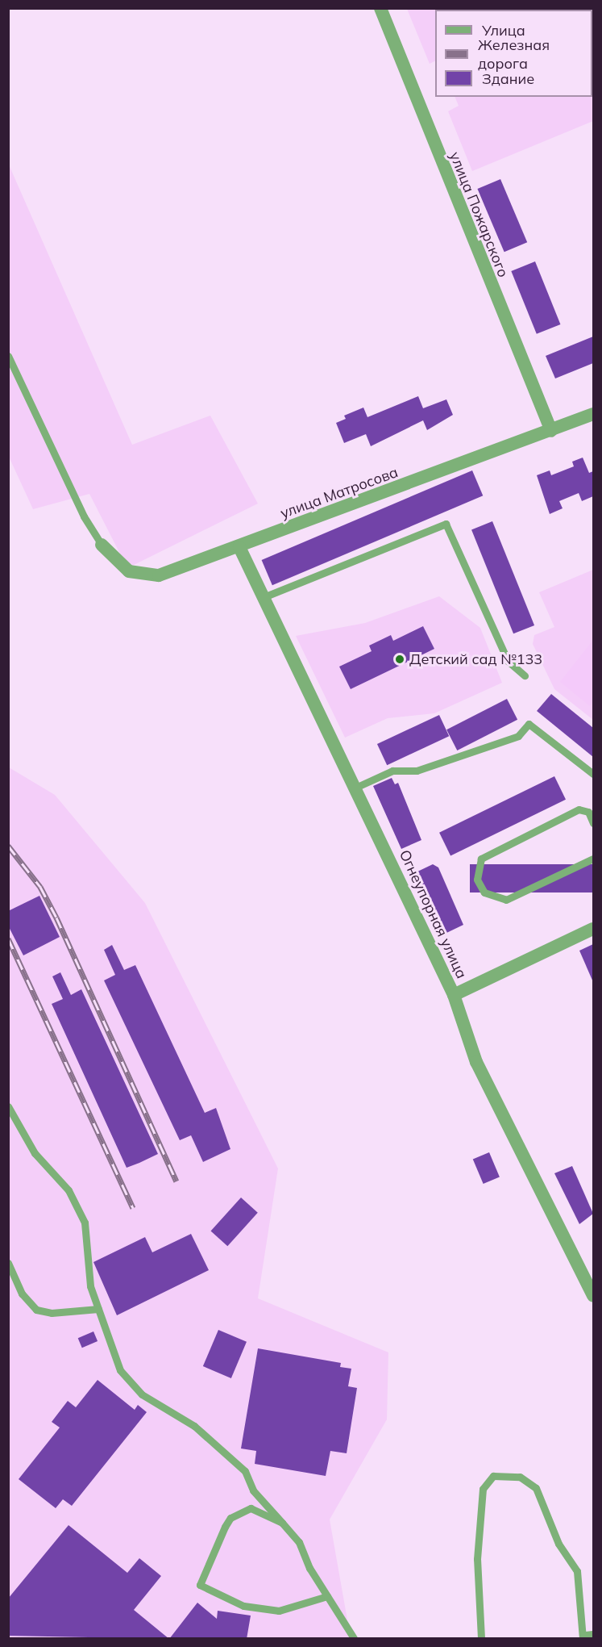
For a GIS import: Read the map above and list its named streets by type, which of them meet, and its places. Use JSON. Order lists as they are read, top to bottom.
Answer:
{
  "streets": {
    "street": ["улица Пожарского", "улица Матросова", "Огнеупорная улица"]
  },
  "crossings": [
    ["улица Пожарского", "улица Матросова"],
    ["улица Матросова", "Огнеупорная улица"]
  ],
  "places": ["Детский сад №133"],
  "legend": ["Улица", "Железная дорога", "Здание"]
}
